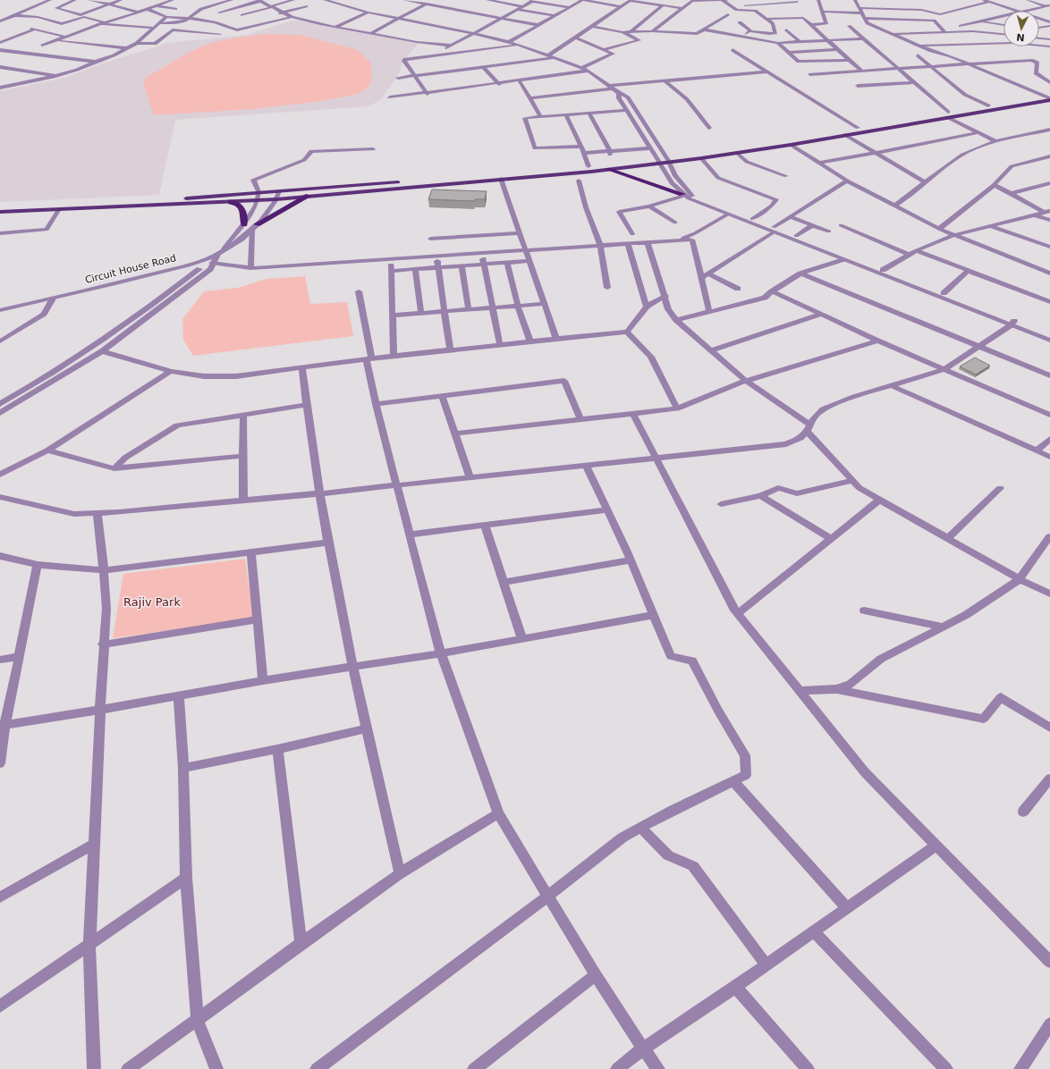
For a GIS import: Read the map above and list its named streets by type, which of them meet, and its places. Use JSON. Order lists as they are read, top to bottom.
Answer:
{
  "streets": {
    "street": ["Circuit House Road"]
  },
  "parks": ["Rajiv Park"],
  "north": "bottom"
}
